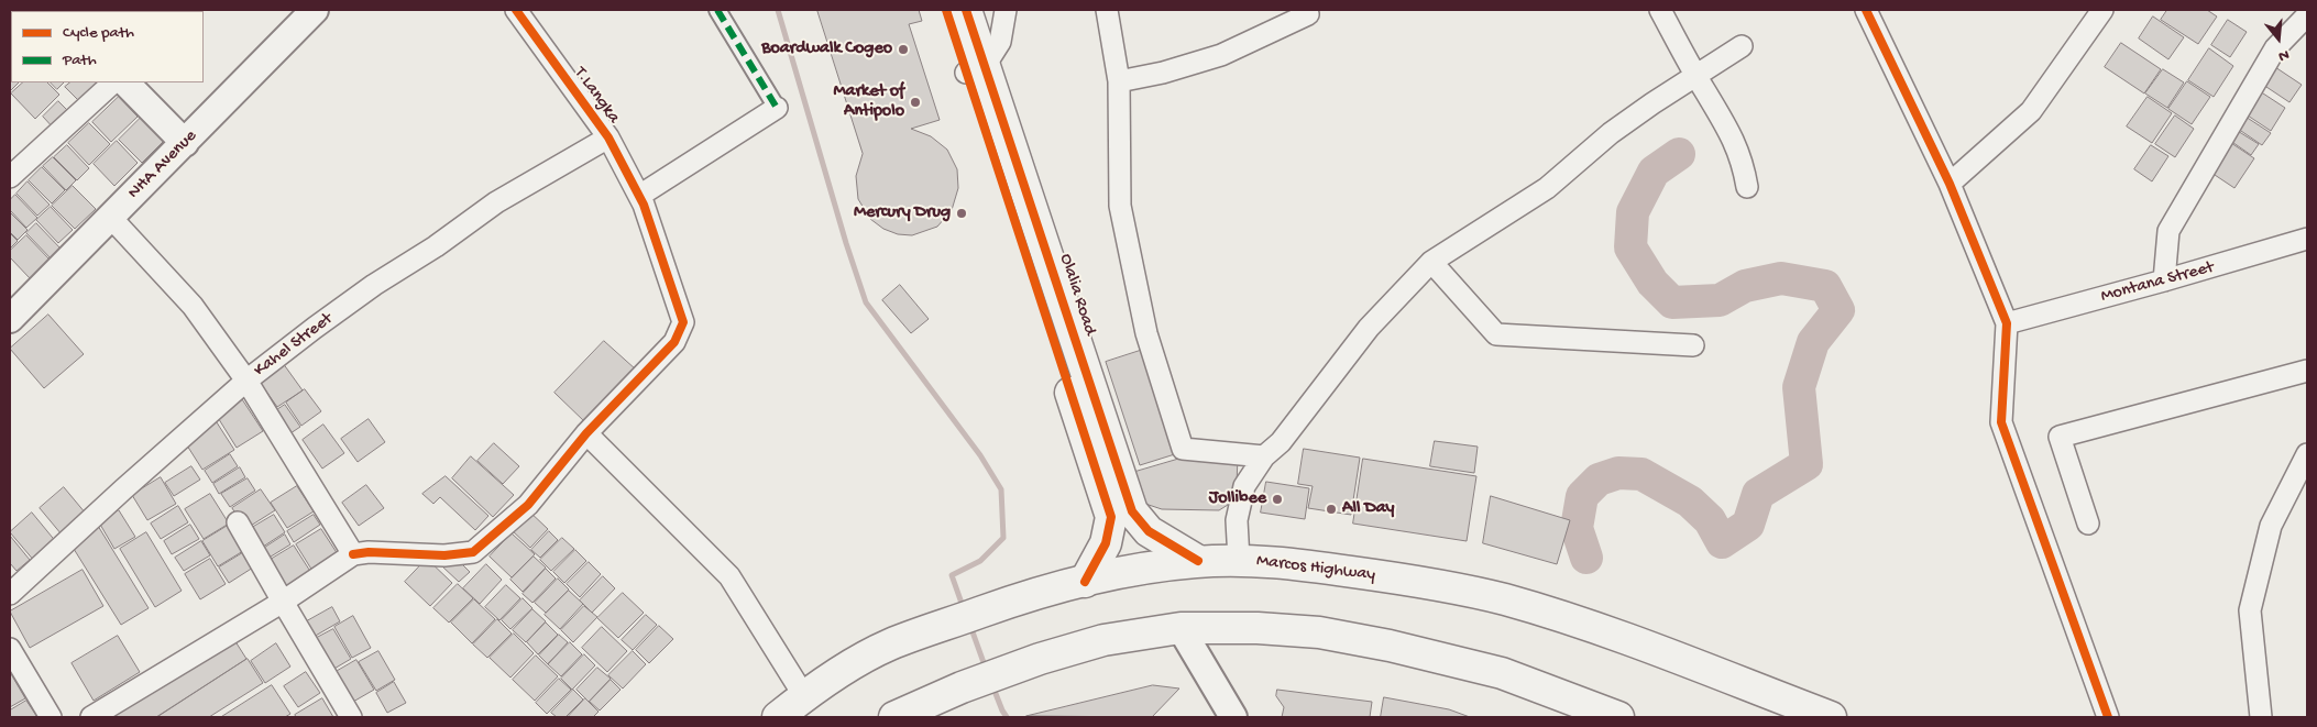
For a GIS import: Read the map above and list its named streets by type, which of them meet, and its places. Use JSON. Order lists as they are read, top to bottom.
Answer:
{
  "streets": {
    "main road": ["Olalia Road", "Marcos Highway"],
    "street": [
      "T.Langka",
      "NHA Avenue",
      "Montana Street",
      "Kahel Street"
    ]
  },
  "crossings": [
    ["T.Langka", "Kahel Street"],
    ["Olalia Road", "Marcos Highway"]
  ],
  "places": [
    "Boardwalk Cogeo",
    "Market of Antipolo",
    "Mercury Drug",
    "Jollibee",
    "All Day"
  ],
  "legend": ["Cycle path", "Path"],
  "north": "bottom"
}
